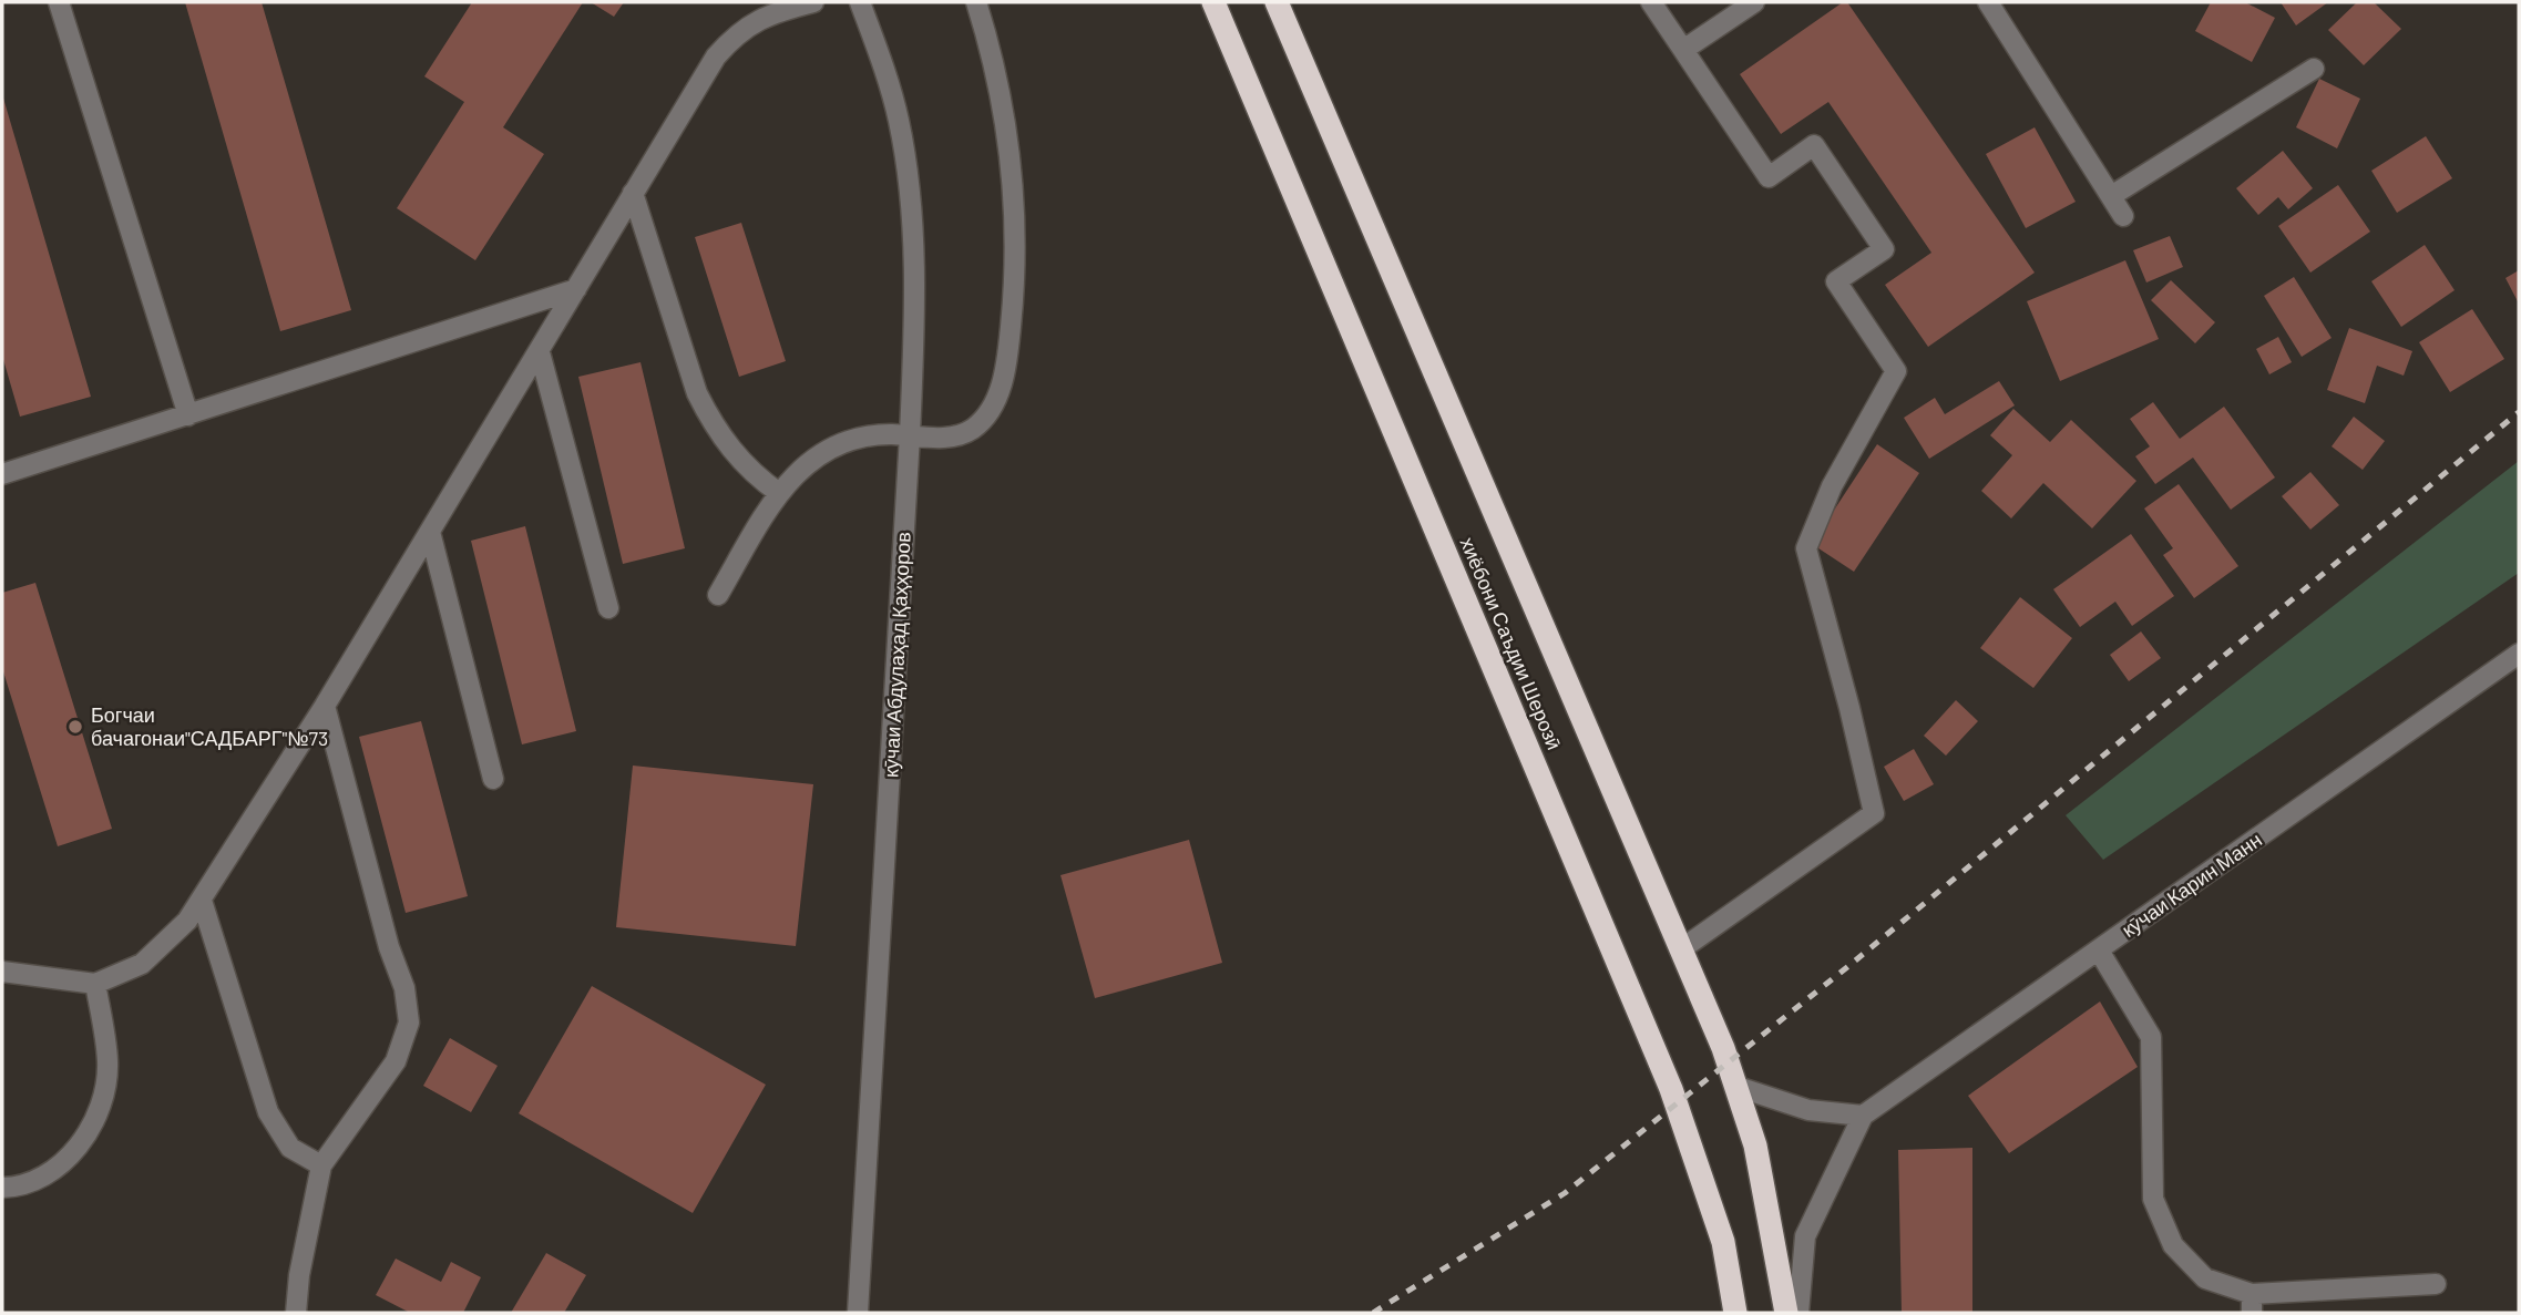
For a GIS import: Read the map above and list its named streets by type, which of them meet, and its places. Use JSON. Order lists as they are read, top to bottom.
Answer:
{
  "streets": {
    "highway": ["хиёбони Саъдии Шерозӣ"],
    "street": ["кӯчаи Абдулаҳад Қаҳҳоров", "кӯчаи Карин Манн"]
  },
  "places": ["Богчаи бачагонаи\"САДБАРГ\"№73"]
}
